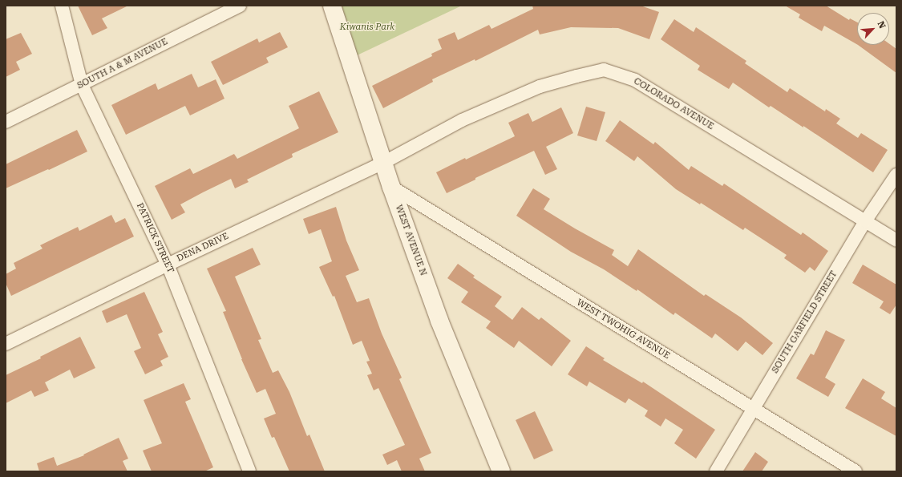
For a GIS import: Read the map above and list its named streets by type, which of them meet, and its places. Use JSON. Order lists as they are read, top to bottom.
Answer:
{
  "streets": {
    "main road": ["WEST AVENUE N"],
    "street": [
      "SOUTH A & M AVENUE",
      "COLORADO AVENUE",
      "PATRICK STREET",
      "DENA DRIVE",
      "SOUTH GARFIELD STREET",
      "WEST TWOHIG AVENUE"
    ]
  },
  "crossings": [
    ["SOUTH A & M AVENUE", "PATRICK STREET"],
    ["COLORADO AVENUE", "WEST AVENUE N"],
    ["COLORADO AVENUE", "DENA DRIVE"],
    ["COLORADO AVENUE", "SOUTH GARFIELD STREET"],
    ["PATRICK STREET", "DENA DRIVE"],
    ["WEST AVENUE N", "DENA DRIVE"],
    ["WEST AVENUE N", "WEST TWOHIG AVENUE"],
    ["SOUTH GARFIELD STREET", "WEST TWOHIG AVENUE"]
  ],
  "parks": ["Kiwanis Park"],
  "north": "top right"
}
